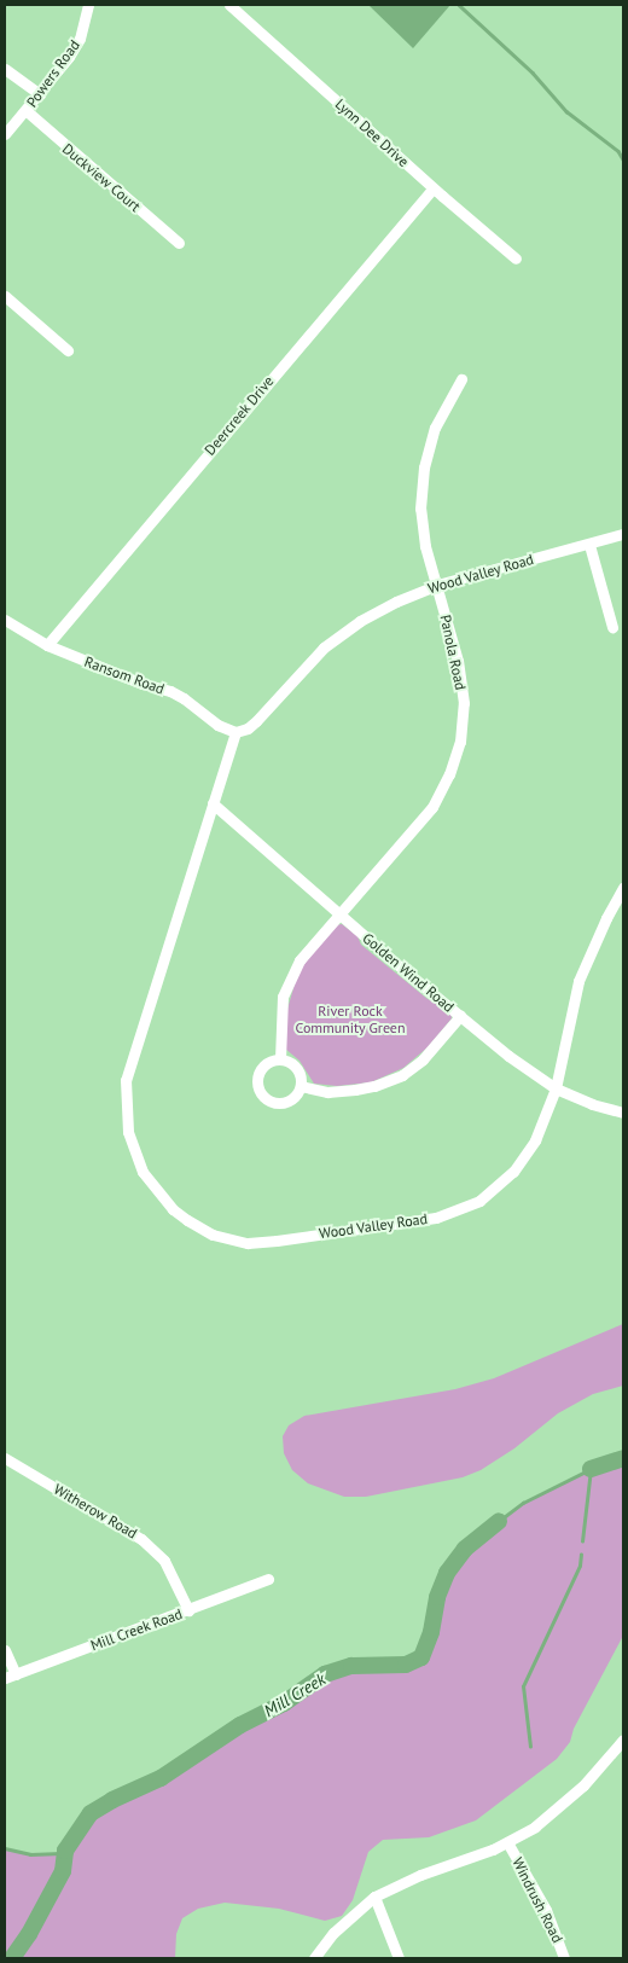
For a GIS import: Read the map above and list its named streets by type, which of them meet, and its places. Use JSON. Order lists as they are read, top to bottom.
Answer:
{
  "streets": {
    "street": [
      "Powers Road",
      "Lynn Dee Drive",
      "Duckview Court",
      "Deercreek Drive",
      "Wood Valley Road",
      "Panola Road",
      "Ransom Road",
      "Golden Wind Road",
      "Witherow Road",
      "Mill Creek Road",
      "Windrush Road"
    ]
  },
  "crossings": [
    ["Powers Road", "Duckview Court"],
    ["Lynn Dee Drive", "Deercreek Drive"],
    ["Deercreek Drive", "Ransom Road"],
    ["Wood Valley Road", "Panola Road"],
    ["Wood Valley Road", "Ransom Road"],
    ["Wood Valley Road", "Golden Wind Road"],
    ["Panola Road", "Golden Wind Road"],
    ["Witherow Road", "Mill Creek Road"]
  ],
  "water": ["Mill Creek"],
  "parks": ["River Rock Community Green"]
}
